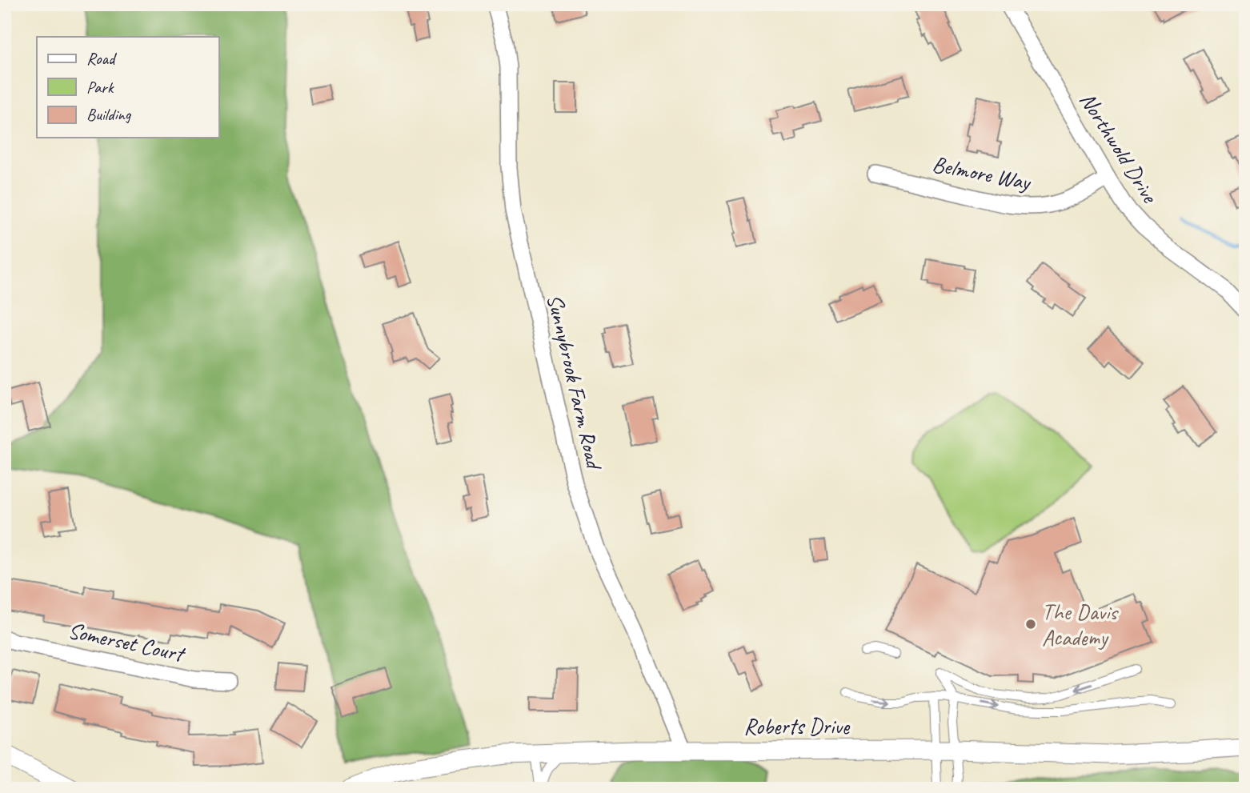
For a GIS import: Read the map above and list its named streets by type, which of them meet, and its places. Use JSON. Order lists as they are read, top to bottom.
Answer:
{
  "streets": {
    "street": [
      "Northwold Drive",
      "Belmore Way",
      "Sunnybrook Farm Road",
      "Somerset Court",
      "Roberts Drive"
    ]
  },
  "crossings": [
    ["Northwold Drive", "Belmore Way"],
    ["Sunnybrook Farm Road", "Roberts Drive"]
  ],
  "places": ["The Davis Academy"],
  "legend": ["Road", "Park", "Building"]
}
